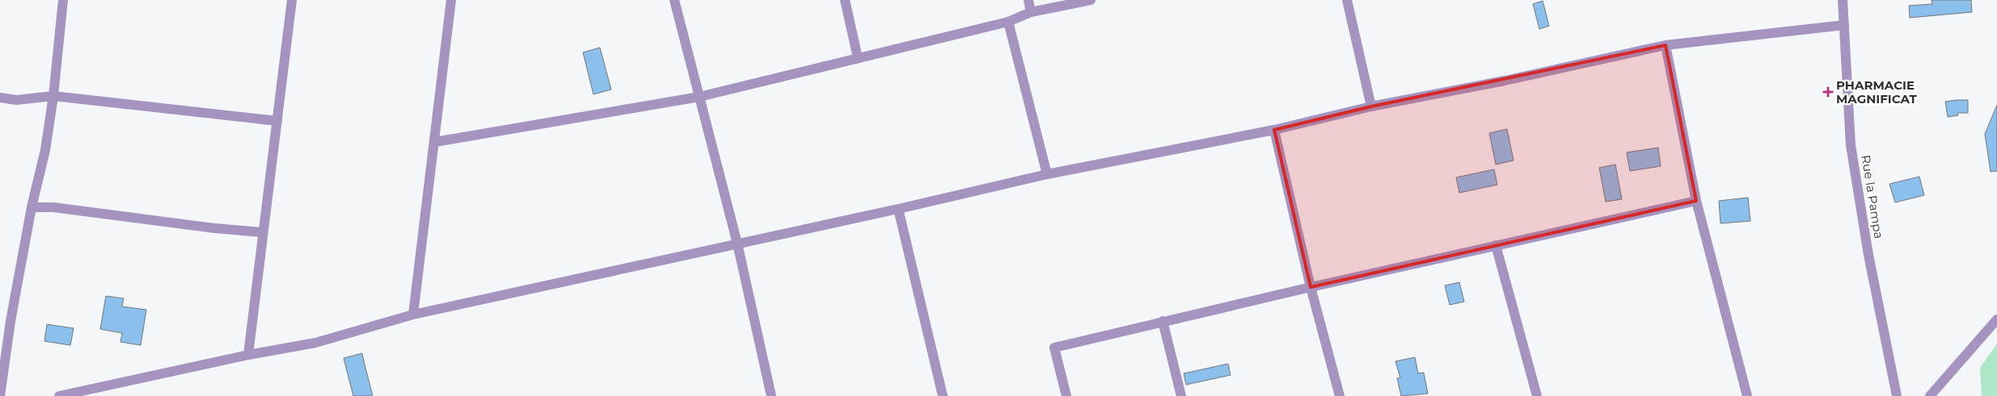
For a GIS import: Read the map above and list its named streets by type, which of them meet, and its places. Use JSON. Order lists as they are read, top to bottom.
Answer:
{
  "streets": {
    "street": ["Rue la Pampa"]
  },
  "places": {
    "health": ["PHARMACIE MAGNIFICAT"]
  }
}
